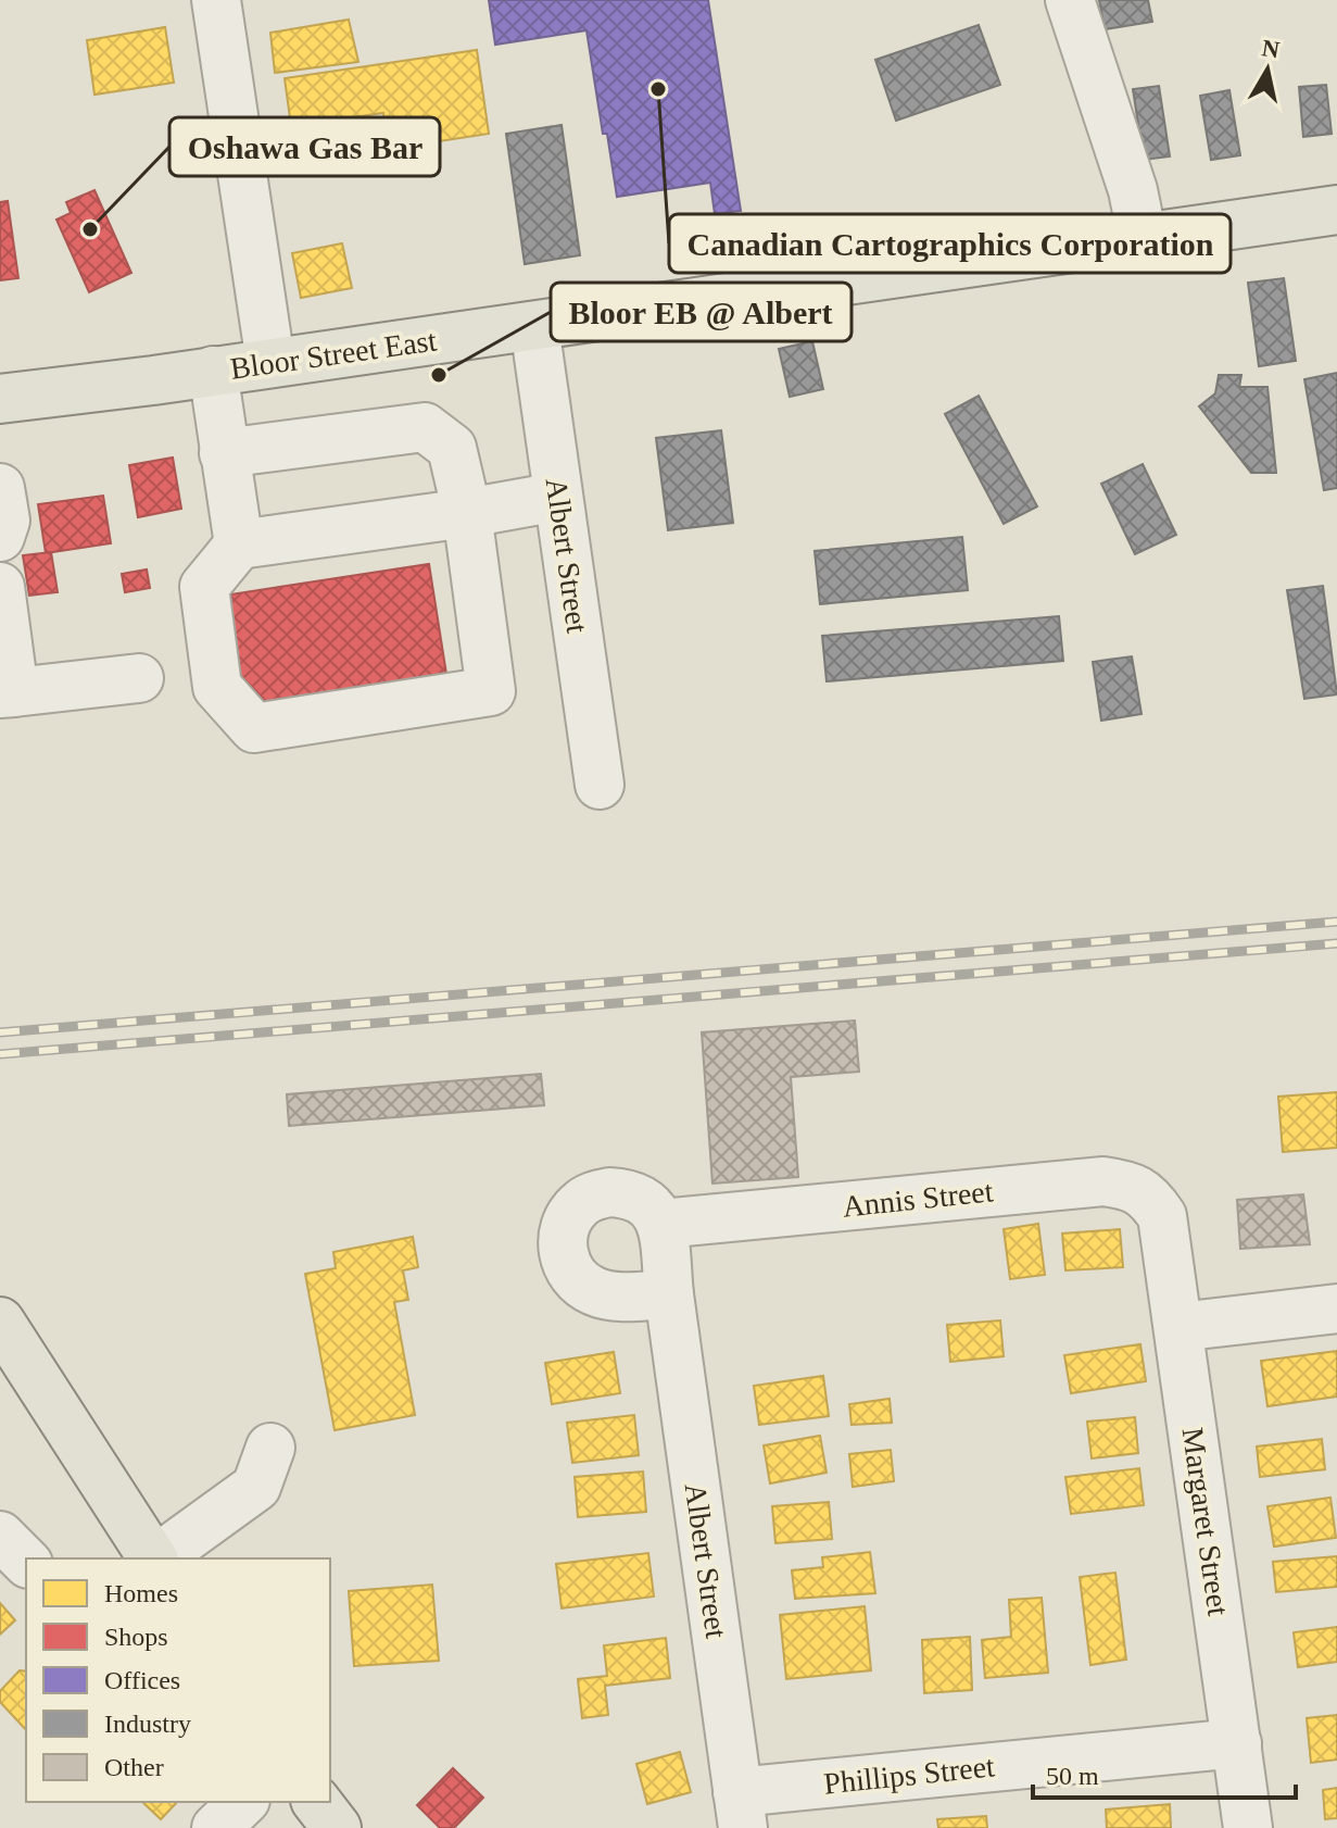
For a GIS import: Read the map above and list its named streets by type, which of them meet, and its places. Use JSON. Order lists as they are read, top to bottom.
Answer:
{
  "streets": {
    "main road": ["Bloor Street East"],
    "street": [
      "Albert Street",
      "Annis Street",
      "Margaret Street",
      "Phillips Street"
    ]
  },
  "crossings": [
    ["Bloor Street East", "Albert Street"],
    ["Albert Street", "Annis Street"],
    ["Albert Street", "Phillips Street"],
    ["Annis Street", "Margaret Street"],
    ["Margaret Street", "Phillips Street"]
  ],
  "places": ["Canadian Cartographics Corporation", "Oshawa Gas Bar", "Bloor EB @ Albert"],
  "legend": [
    "Homes",
    "Shops",
    "Offices",
    "Industry",
    "Other"
  ],
  "scale_bar": "50 m",
  "north": "top"
}
